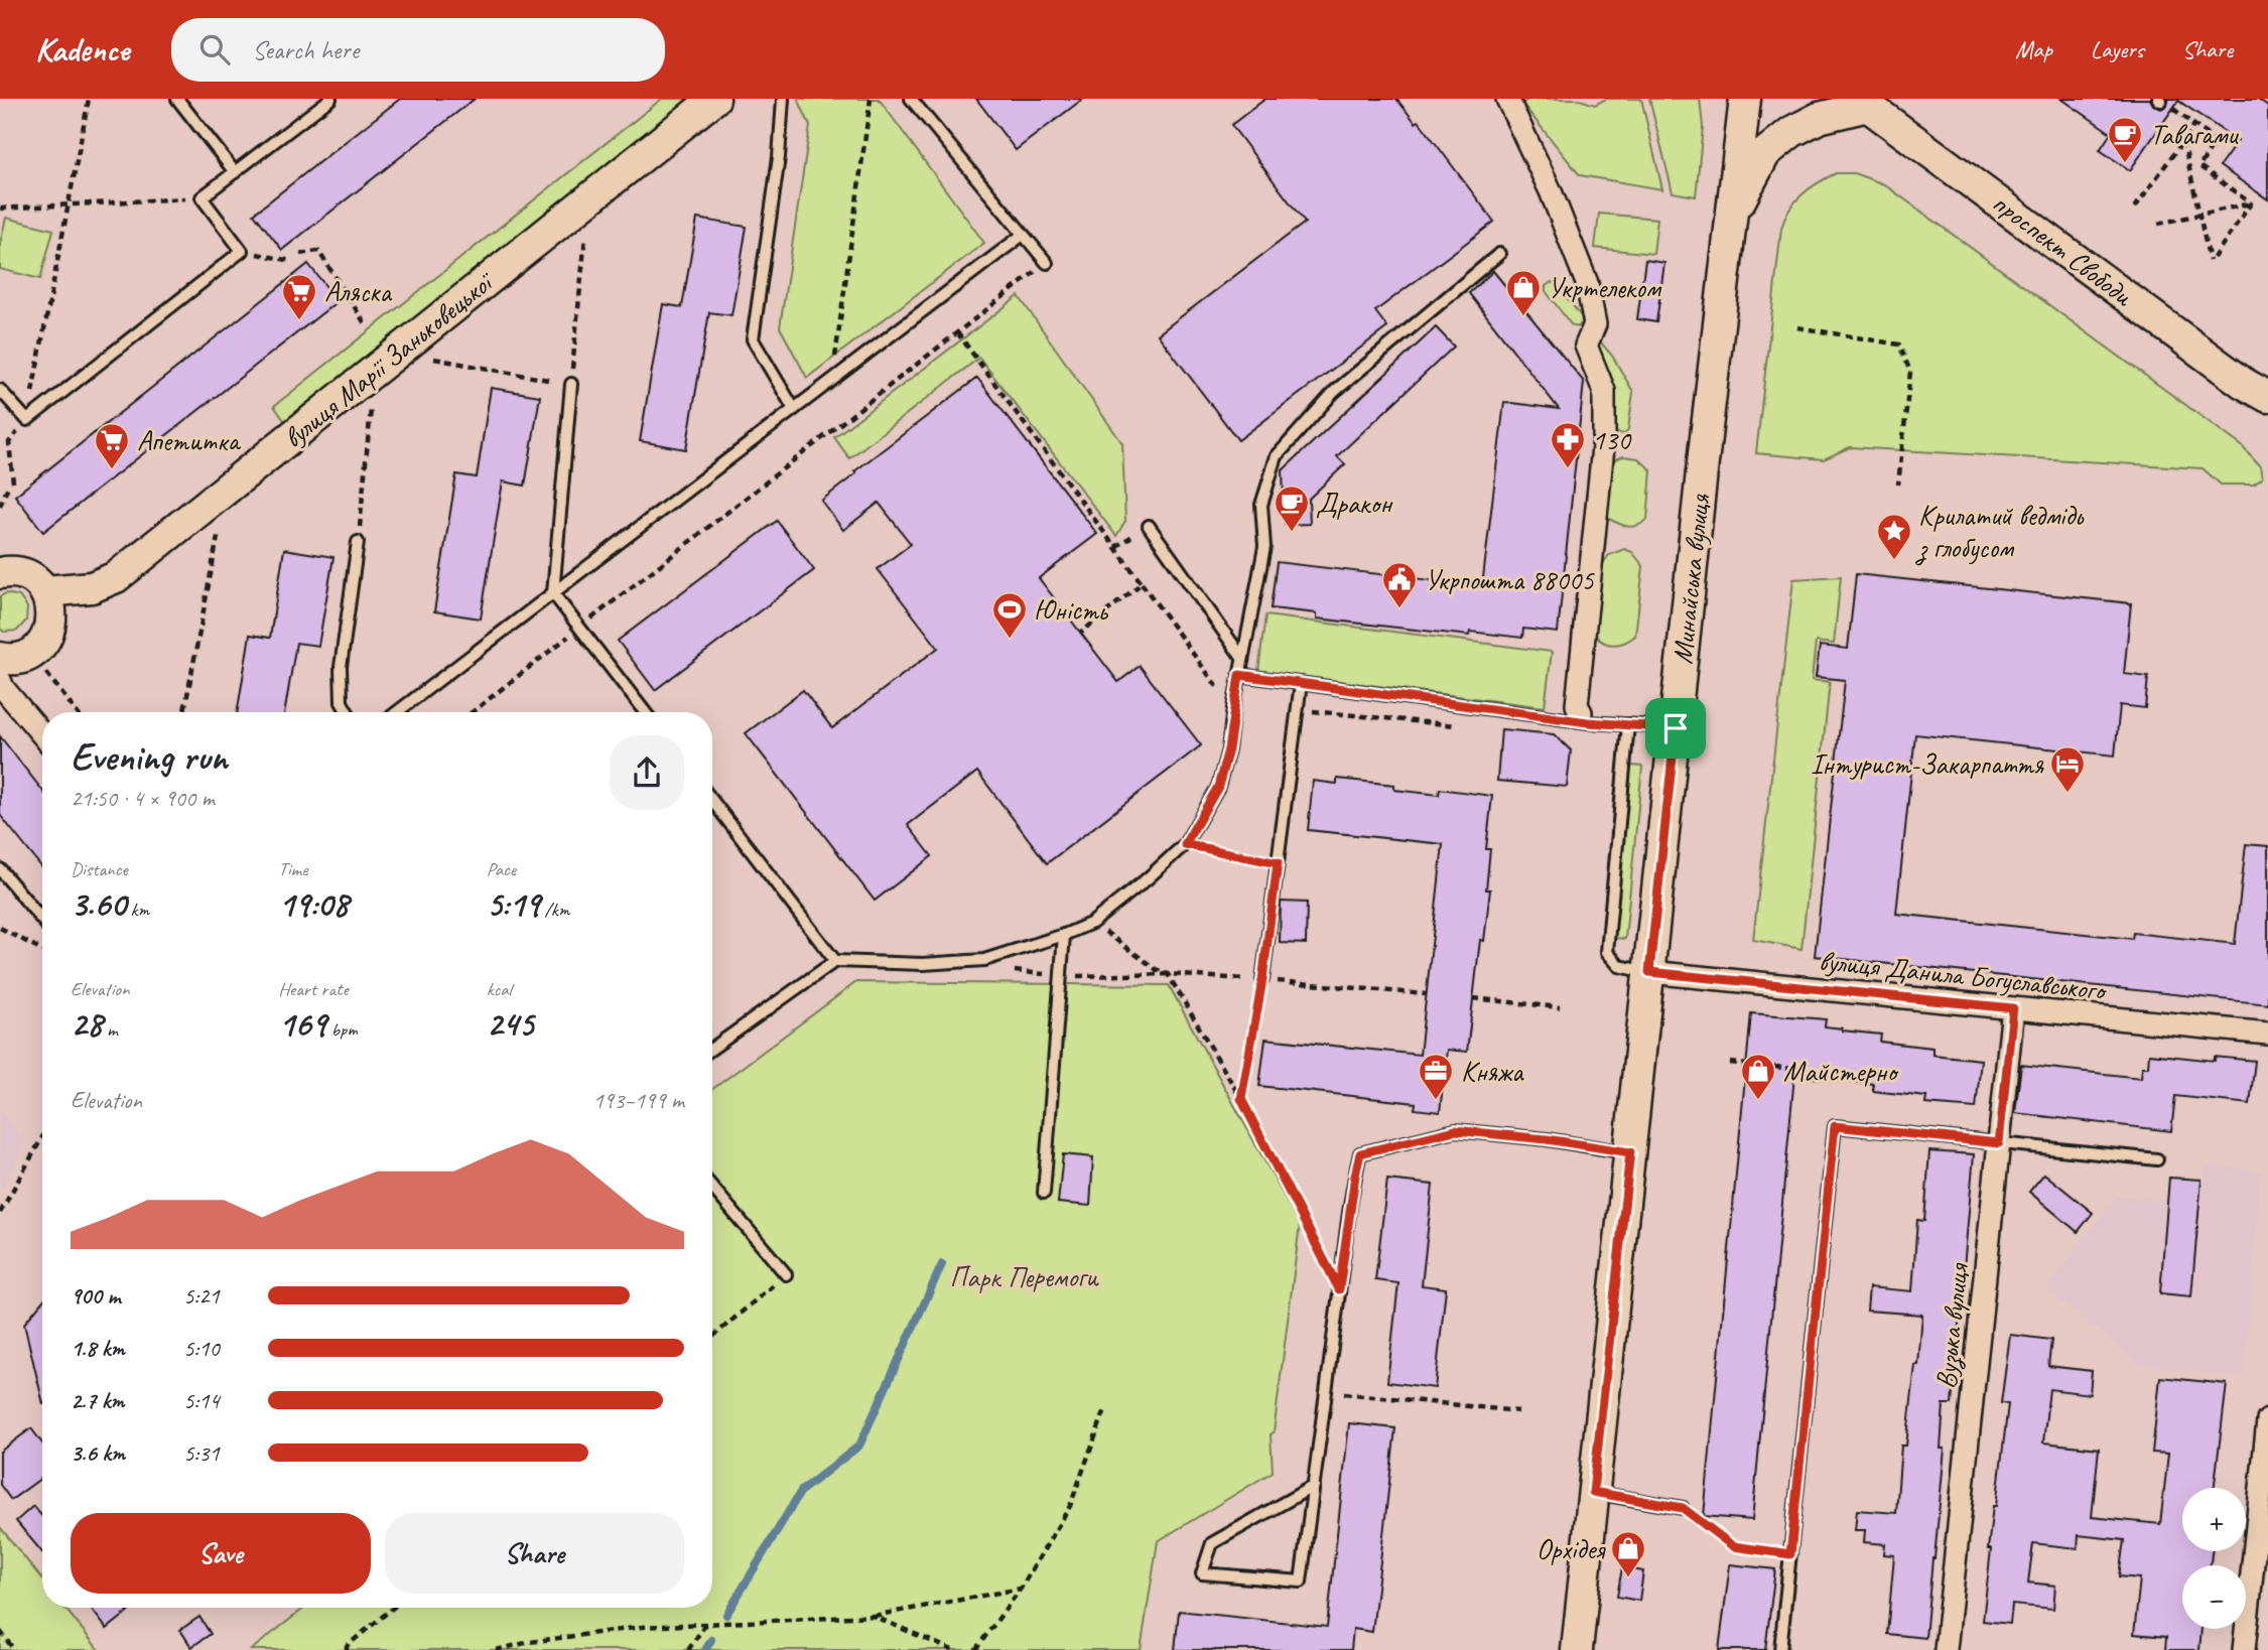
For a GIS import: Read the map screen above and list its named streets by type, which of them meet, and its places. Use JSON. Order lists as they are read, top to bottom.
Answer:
{
  "streets": {
    "main road": ["проспект Свободи", "вулиця Марії Заньковецької", "Минайська вулиця"],
    "street": ["вулиця Данила Богуславського", "Вузька вулиця"]
  },
  "crossings": [
    ["Минайська вулиця", "вулиця Данила Богуславського"],
    ["вулиця Данила Богуславського", "Вузька вулиця"]
  ],
  "parks": ["Парк Перемоги"],
  "places": {
    "cafe": ["Тавагами", "Дракон"],
    "shop": ["Укртелеком", "Майстерно", "Орхідея"],
    "supermarket": ["Аляска", "Апетитка"],
    "pharmacy": ["130"],
    "place": ["Крилатий ведмідь з глобусом"],
    "public building": ["Укрпошта 88005"],
    "sports": ["Юність"],
    "hotel": ["Інтурист-Закарпаття"],
    "office": ["Княжа"]
  },
  "page": {
    "header": "Kadence",
    "search": "Search here",
    "nav": ["Map", "Layers", "Share"],
    "heading": ["Evening run", "21:50 · 4 × 900 m"],
    "stats": [
      ["Distance", "3.60 km"],
      ["Time", "19:08"],
      ["Pace", "5:19 /km"],
      ["Elevation", "28 m"],
      ["Heart rate", "169 bpm"],
      ["kcal", "245"]
    ],
    "chart": ["Elevation", "193–199 m"],
    "list": [
      {
        "name": "900 m",
        "note": "5:21"
      },
      {
        "name": "1.8 km",
        "note": "5:10"
      },
      {
        "name": "2.7 km",
        "note": "5:14"
      },
      {
        "name": "3.6 km",
        "note": "5:31"
      }
    ],
    "map_buttons": ["+", "−"],
    "buttons": ["Save", "Share"]
  }
}
